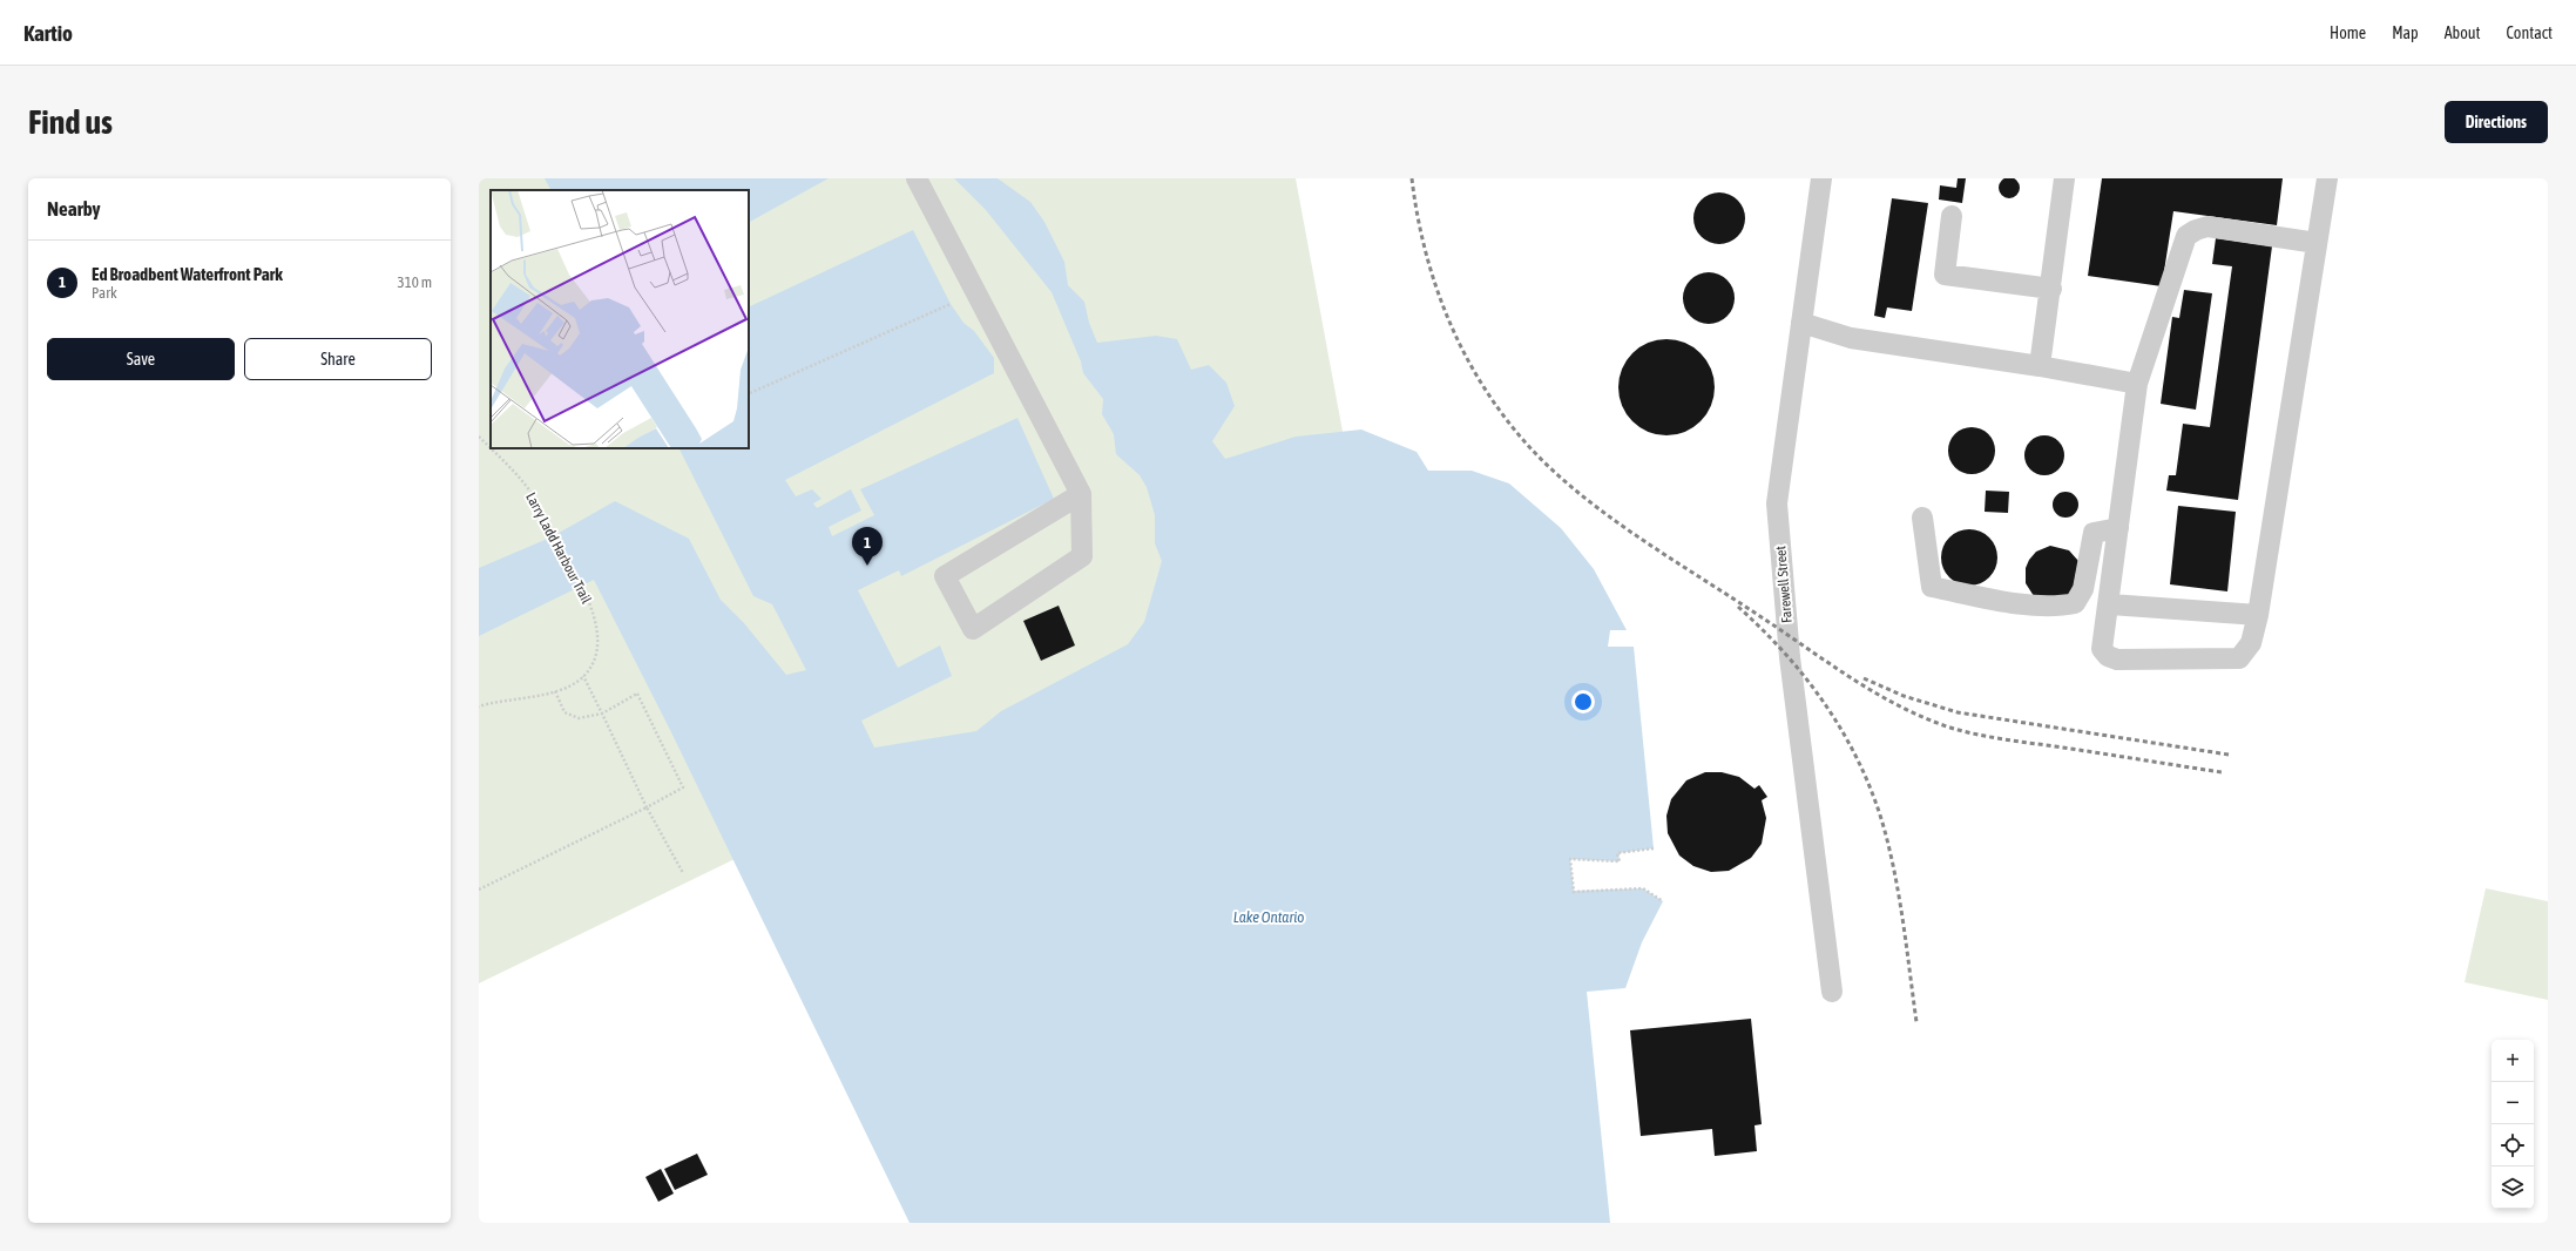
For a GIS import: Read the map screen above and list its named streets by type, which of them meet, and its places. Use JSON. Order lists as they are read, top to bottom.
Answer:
{
  "streets": {
    "street": ["Farewell Street"],
    "path": ["Larry Ladd Harbour Trail"]
  },
  "water": ["Lake Ontario"],
  "page": {
    "header": "Kartio",
    "nav": [
      "Home",
      "Map",
      "About",
      "Contact"
    ],
    "buttons": [
      "Directions",
      ["Save", "Share"]
    ],
    "title": "Find us",
    "heading": "Nearby",
    "list": [
      {
        "mark": "1",
        "name": "Ed Broadbent Waterfront Park",
        "note": "Park",
        "value": "310 m"
      }
    ],
    "pins": "1",
    "map_buttons": ["+", "−"]
  }
}
